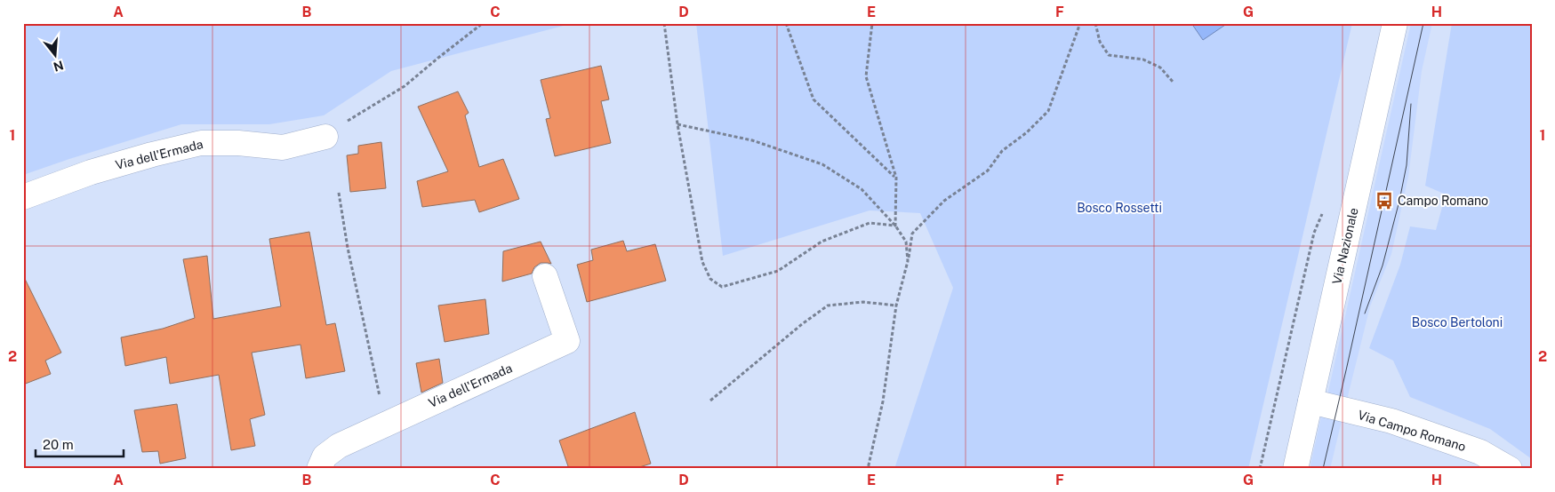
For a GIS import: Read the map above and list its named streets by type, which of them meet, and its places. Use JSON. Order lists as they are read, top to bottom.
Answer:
{
  "streets": {
    "street": ["Via dell'Ermada", "Via Nazionale", "Via Campo Romano"]
  },
  "crossings": [
    ["Via Nazionale", "Via Campo Romano"]
  ],
  "parks": ["Bosco Rossetti", "Bosco Bertoloni"],
  "places": {
    "bus stop": ["Campo Romano"]
  },
  "scale_bar": "20 m",
  "north": "bottom",
  "grid": {
    "columns": [
      "A",
      "B",
      "C",
      "D",
      "E",
      "F",
      "G",
      "H"
    ],
    "rows": ["1", "2"]
  }
}
